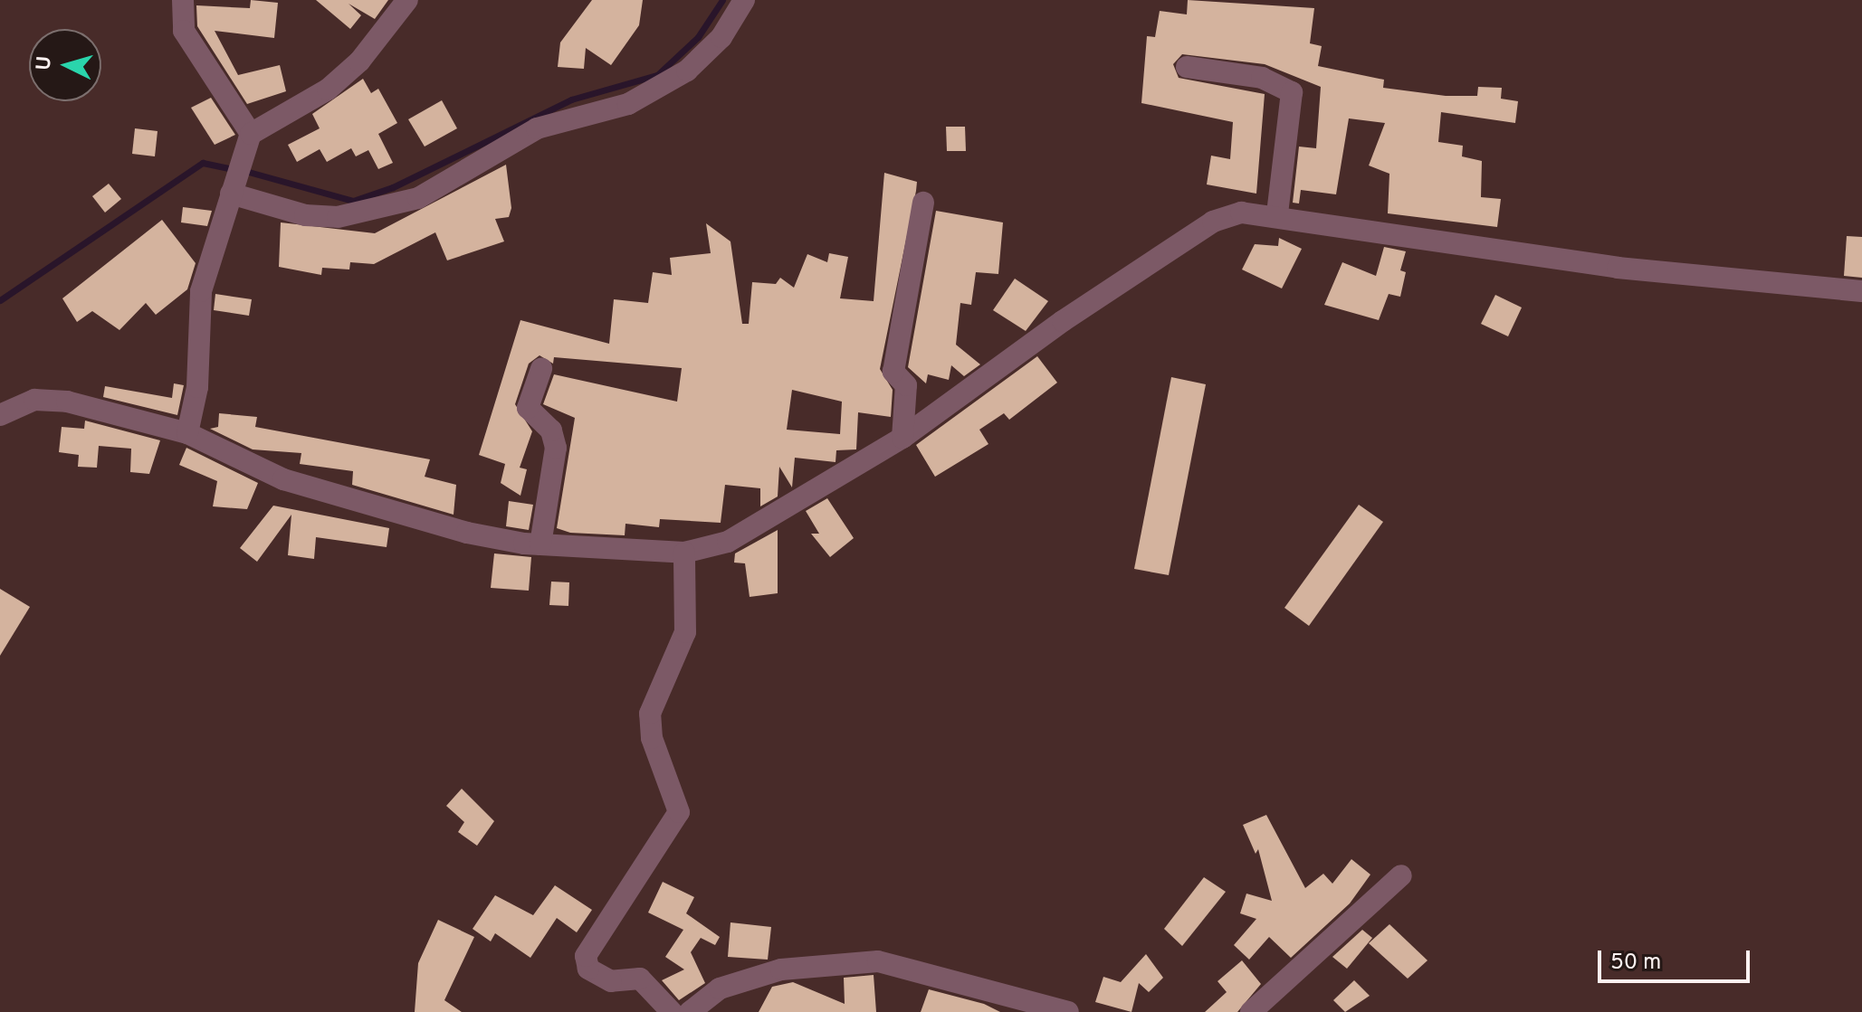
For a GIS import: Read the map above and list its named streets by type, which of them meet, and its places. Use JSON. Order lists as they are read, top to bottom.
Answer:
{
  "scale_bar": "50 m",
  "north": "left"
}
